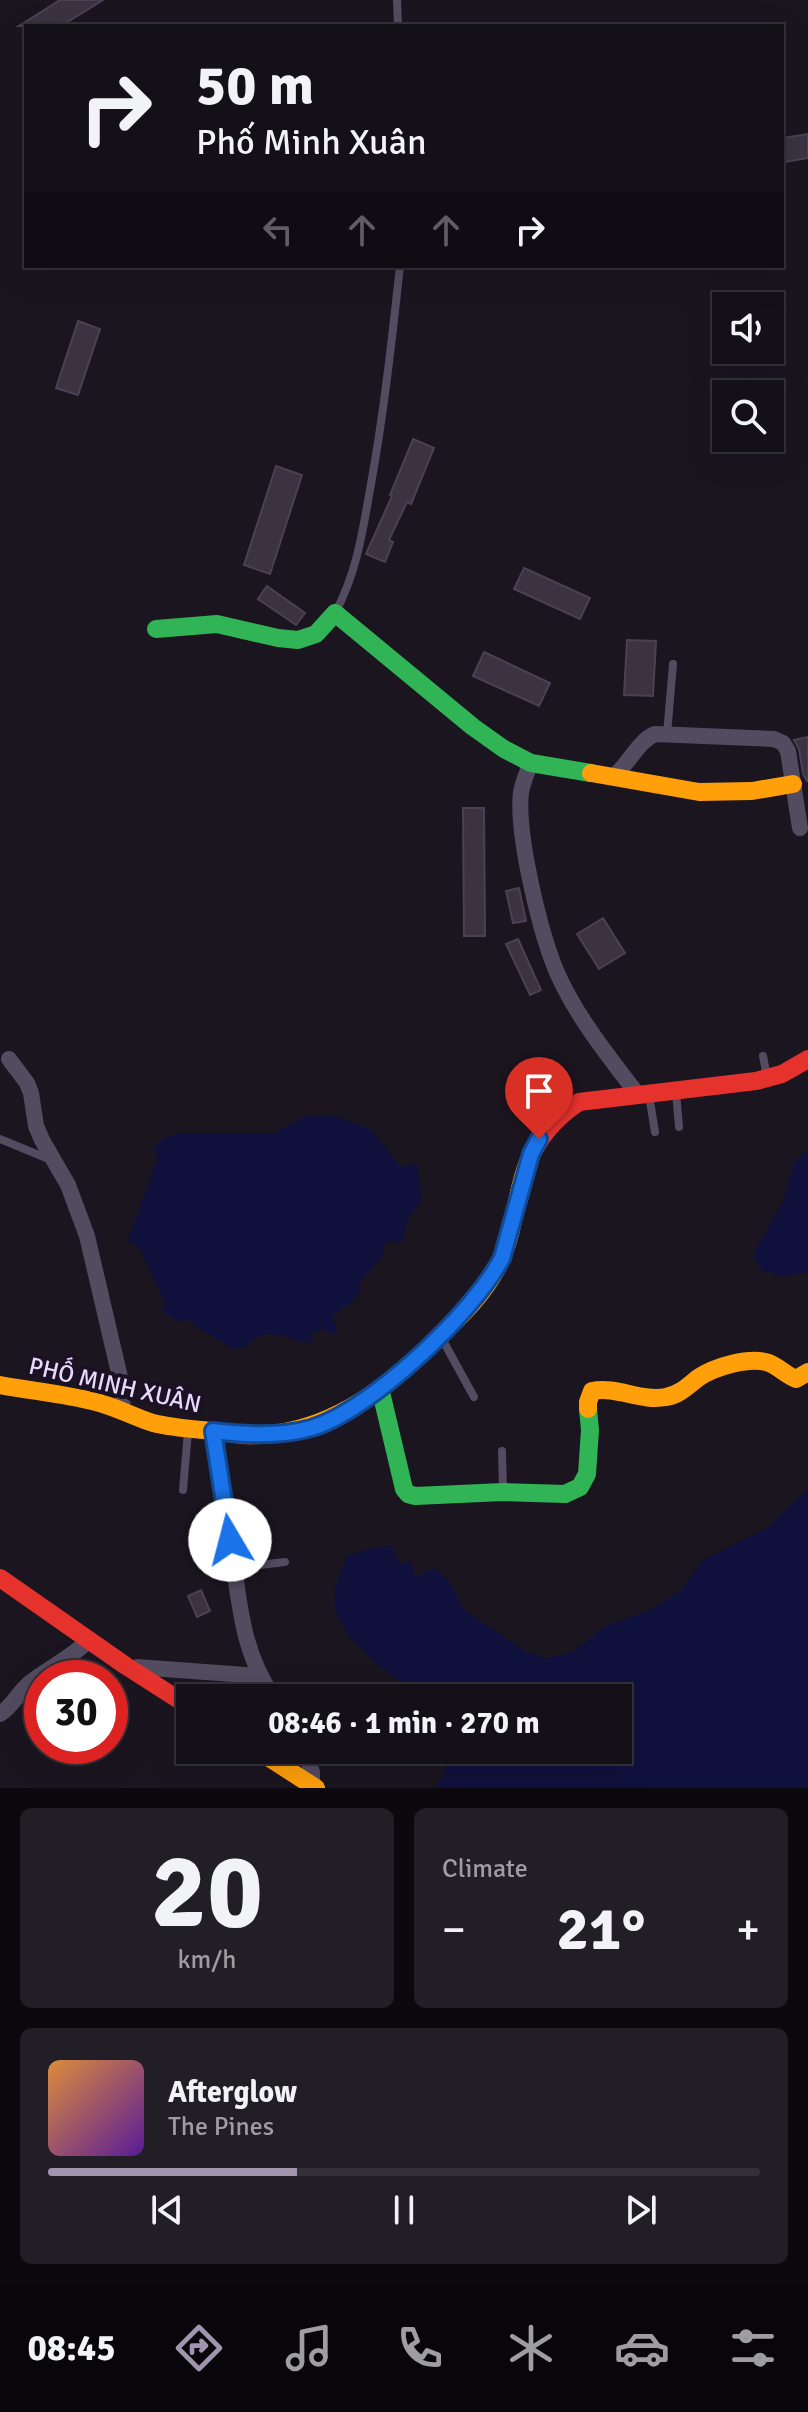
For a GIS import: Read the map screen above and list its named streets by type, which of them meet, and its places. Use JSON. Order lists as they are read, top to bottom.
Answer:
{
  "streets": {
    "main road": ["PHỐ MINH XUÂN"]
  },
  "page": {
    "turn": ["50 m", "Phố Minh Xuân"],
    "limit": "30",
    "trip": "08:46 · 1 min · 270 m",
    "tile": [
      ["20", "km/h"],
      "Climate"
    ],
    "heat": ["−", "21°", "+"],
    "song": ["Afterglow", "The Pines"],
    "tabs": "08:45"
  }
}
